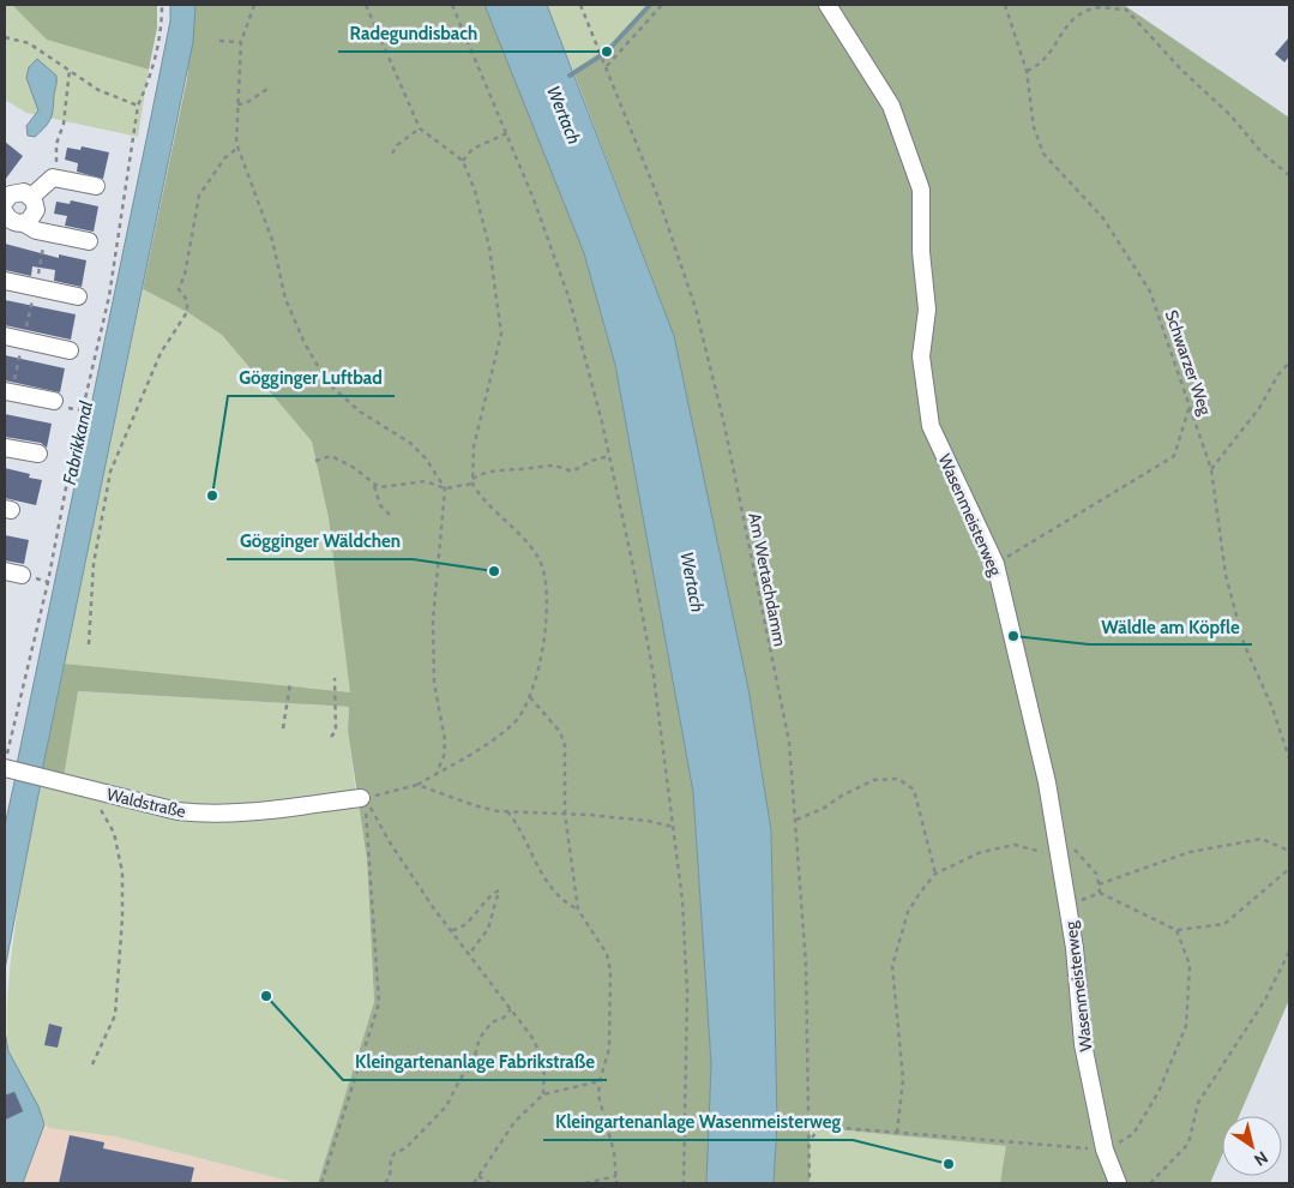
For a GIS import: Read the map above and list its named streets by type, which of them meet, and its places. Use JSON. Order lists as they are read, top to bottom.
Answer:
{
  "streets": {
    "street": ["Wasenmeisterweg", "Waldstraße"],
    "path": ["Schwarzer Weg", "Am Wertachdamm"]
  },
  "water": ["Wertach", "Fabrikkanal"],
  "places": [
    "Radegundisbach",
    "Gögginger Luftbad",
    "Gögginger Wäldchen",
    "Wäldle am Köpfle",
    "Kleingartenanlage Fabrikstraße",
    "Kleingartenanlage Wasenmeisterweg"
  ],
  "north": "bottom right"
}
